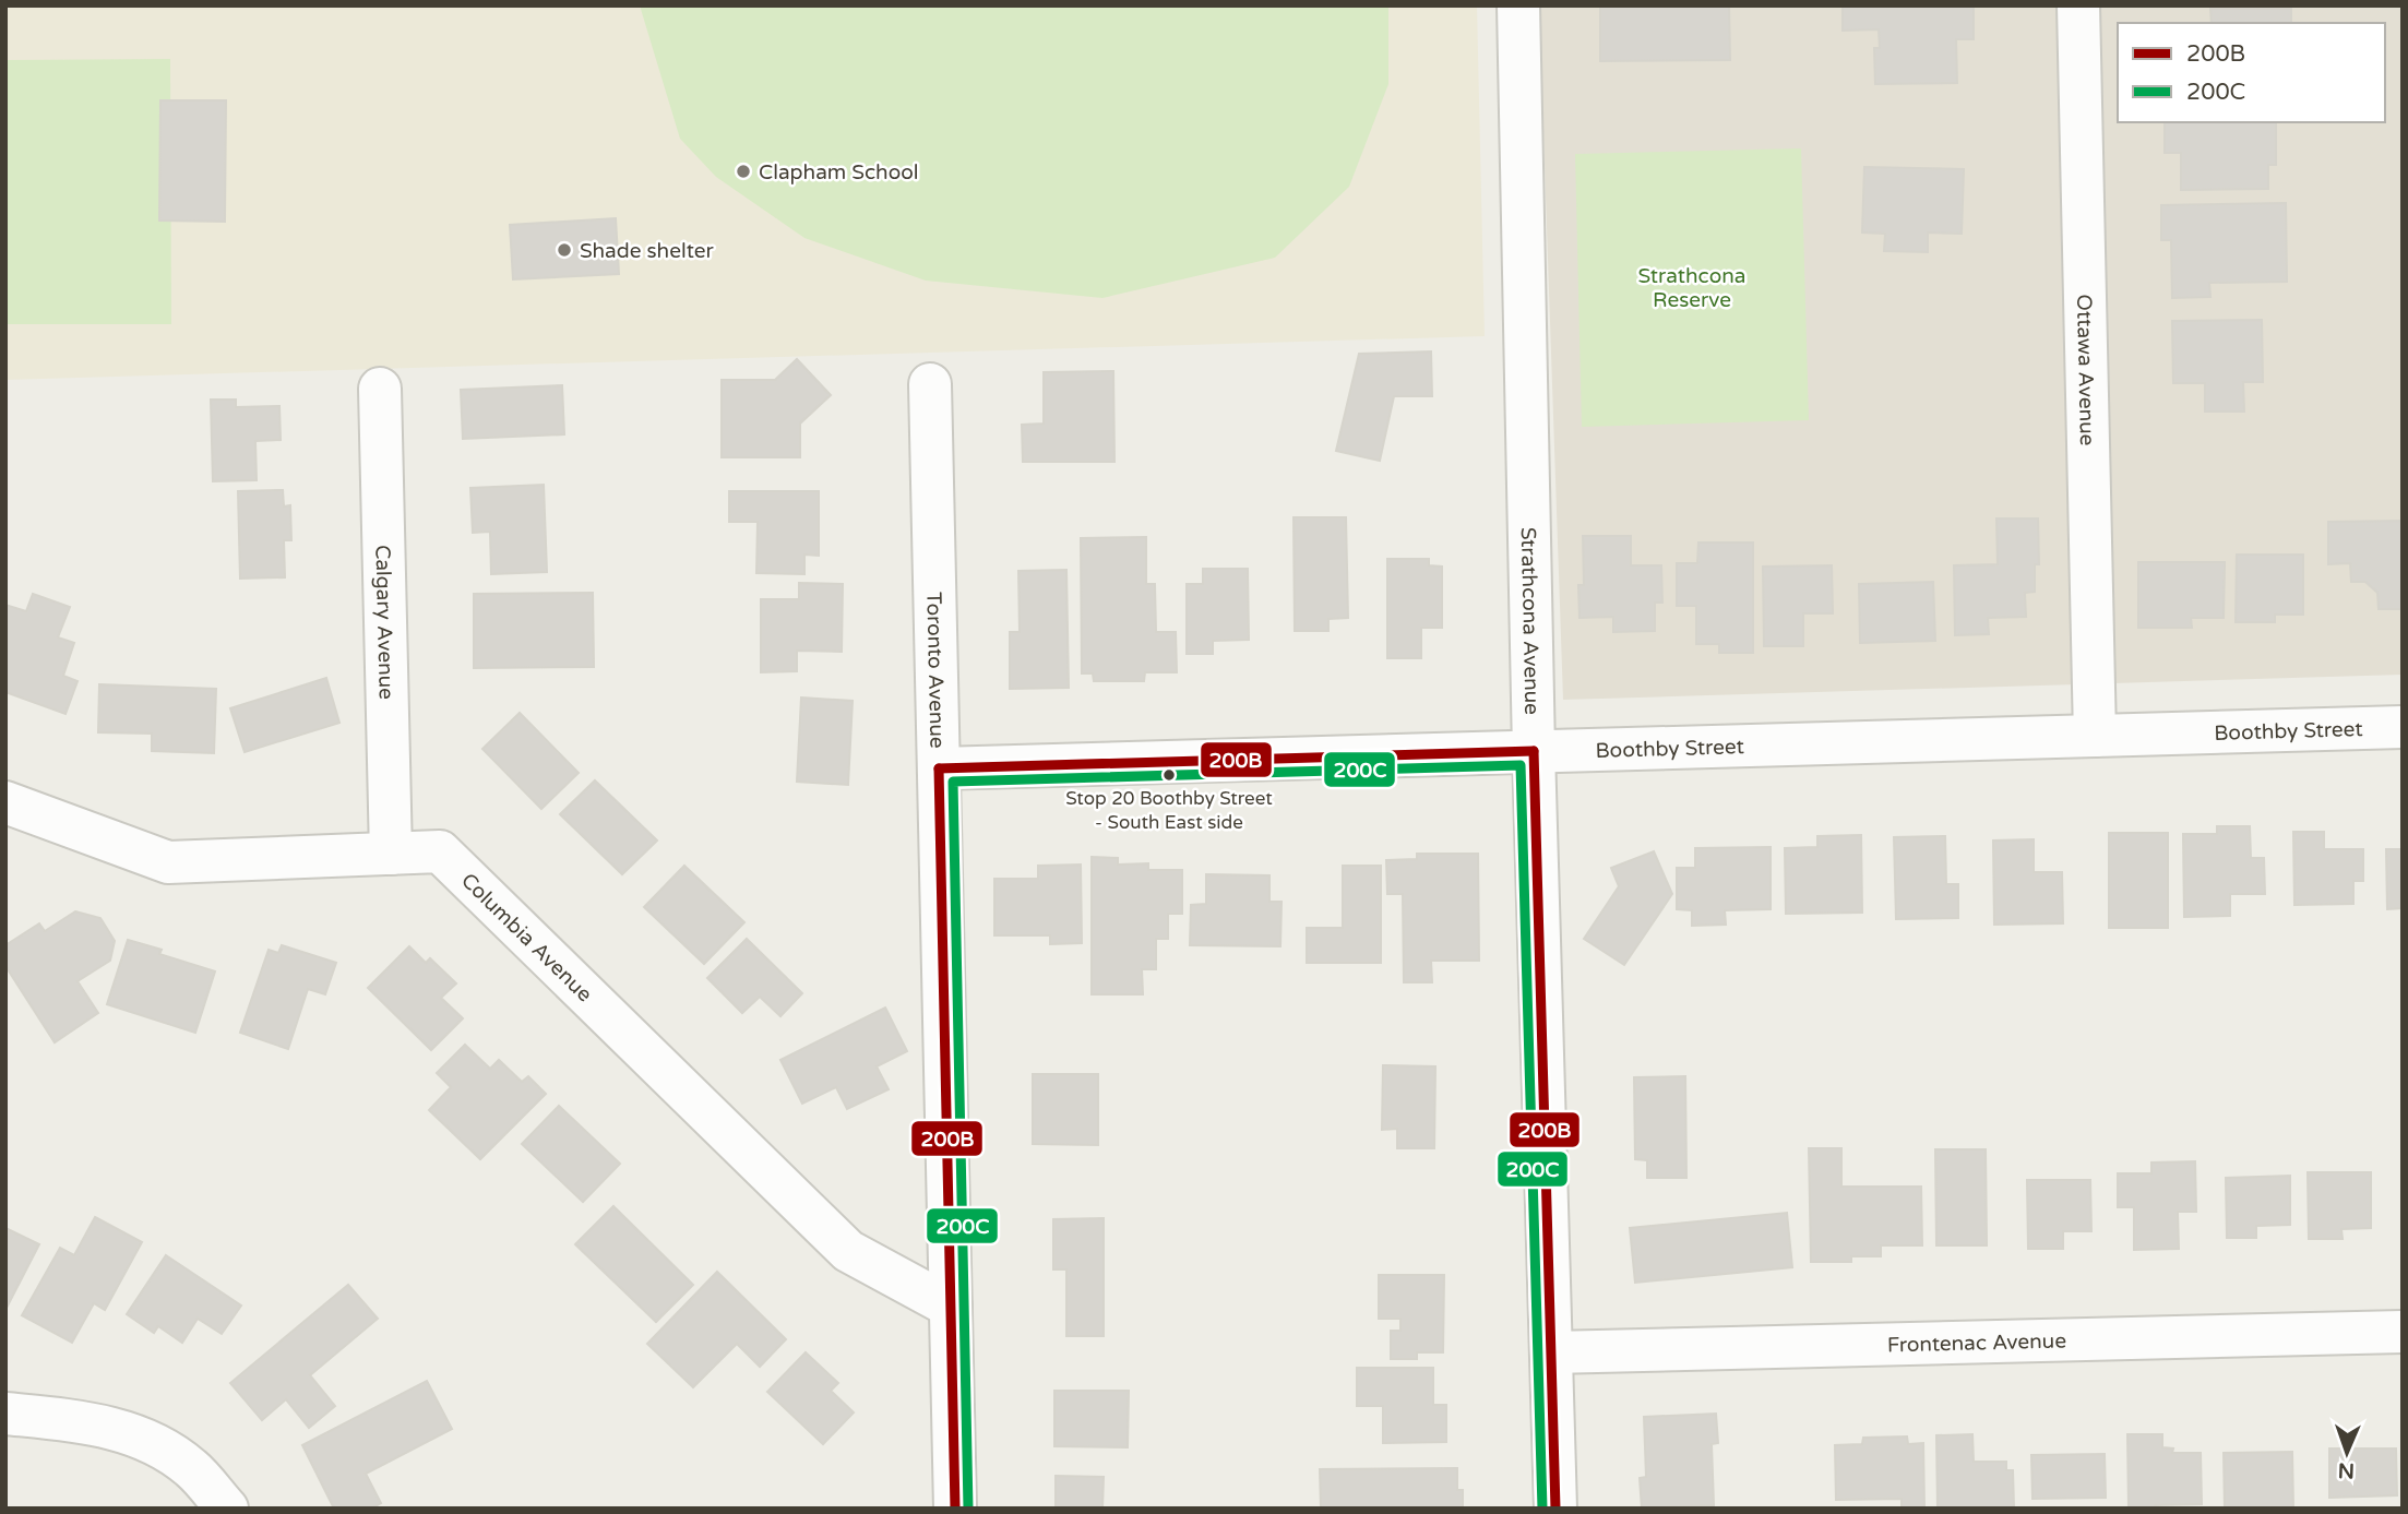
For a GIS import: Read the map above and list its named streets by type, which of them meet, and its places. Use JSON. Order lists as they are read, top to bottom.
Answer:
{
  "streets": {
    "street": [
      "Ottawa Avenue",
      "Strathcona Avenue",
      "Calgary Avenue",
      "Toronto Avenue",
      "Boothby Street",
      "Columbia Avenue",
      "Frontenac Avenue"
    ]
  },
  "crossings": [
    ["Ottawa Avenue", "Boothby Street"],
    ["Strathcona Avenue", "Boothby Street"],
    ["Strathcona Avenue", "Frontenac Avenue"],
    ["Calgary Avenue", "Columbia Avenue"],
    ["Toronto Avenue", "Boothby Street"],
    ["Toronto Avenue", "Columbia Avenue"]
  ],
  "parks": ["Strathcona Reserve"],
  "places": ["Clapham School", "Shade shelter", "Stop 20 Boothby Street - South East side"],
  "lines": ["transit line 200B", "transit line 200C"],
  "legend": ["200B", "200C"],
  "north": "bottom"
}
